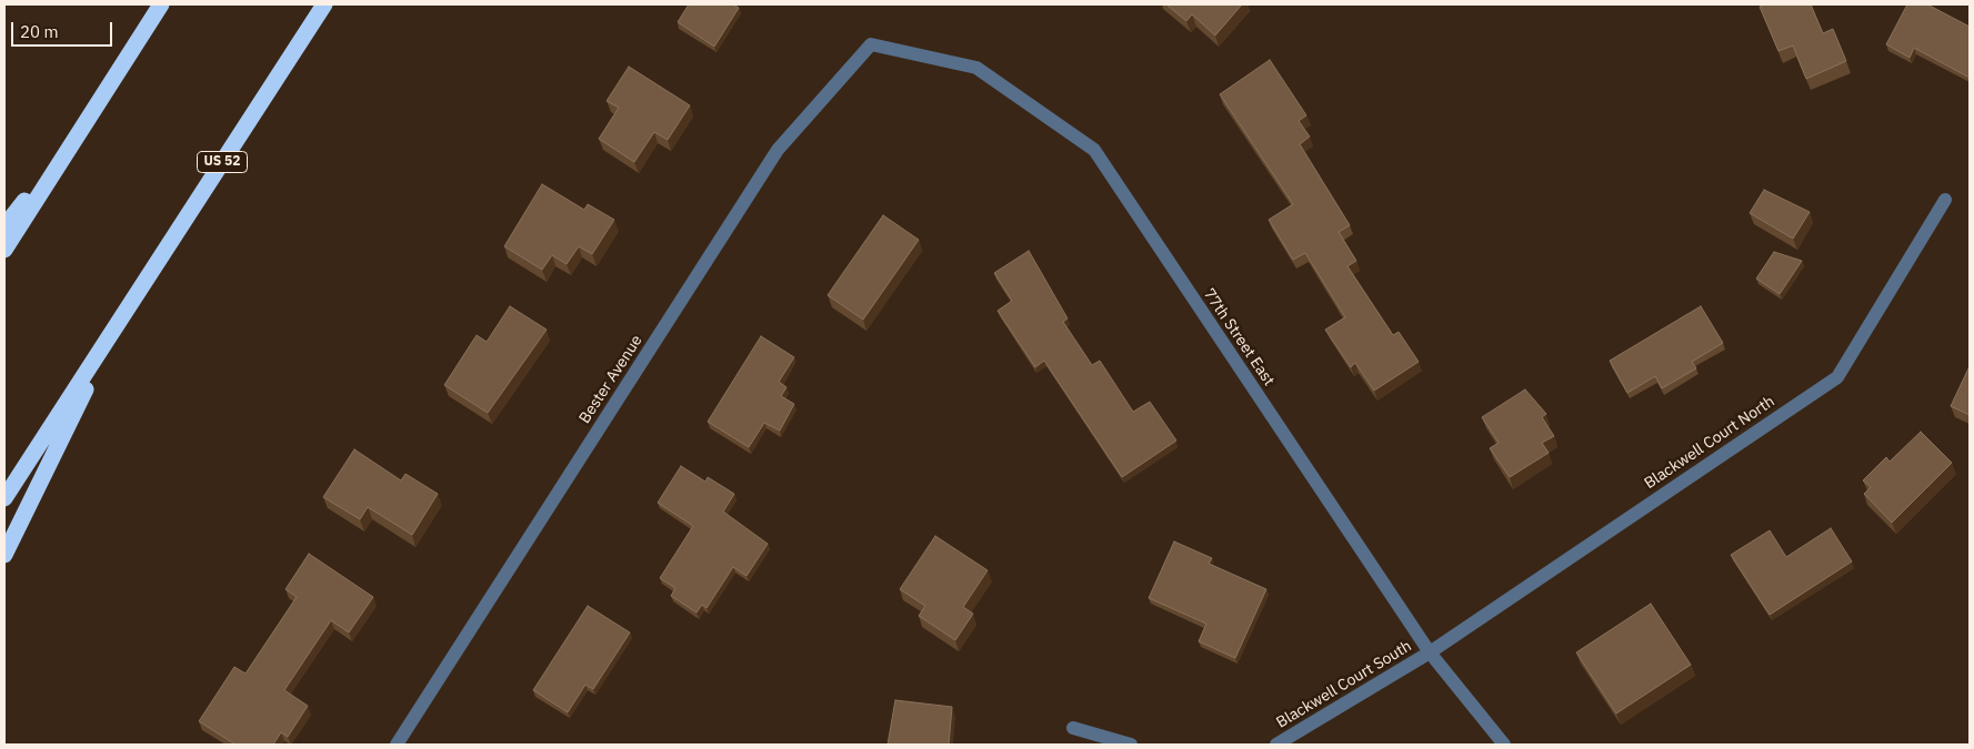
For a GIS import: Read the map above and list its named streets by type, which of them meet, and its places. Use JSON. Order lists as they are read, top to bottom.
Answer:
{
  "streets": {
    "highway": ["US 52"],
    "street": [
      "77th Street East",
      "Bester Avenue",
      "Blackwell Court North",
      "Blackwell Court South"
    ]
  },
  "crossings": [
    ["77th Street East", "Bester Avenue"],
    ["77th Street East", "Blackwell Court North"],
    ["77th Street East", "Blackwell Court South"],
    ["Blackwell Court North", "Blackwell Court South"]
  ],
  "scale_bar": "20 m"
}
